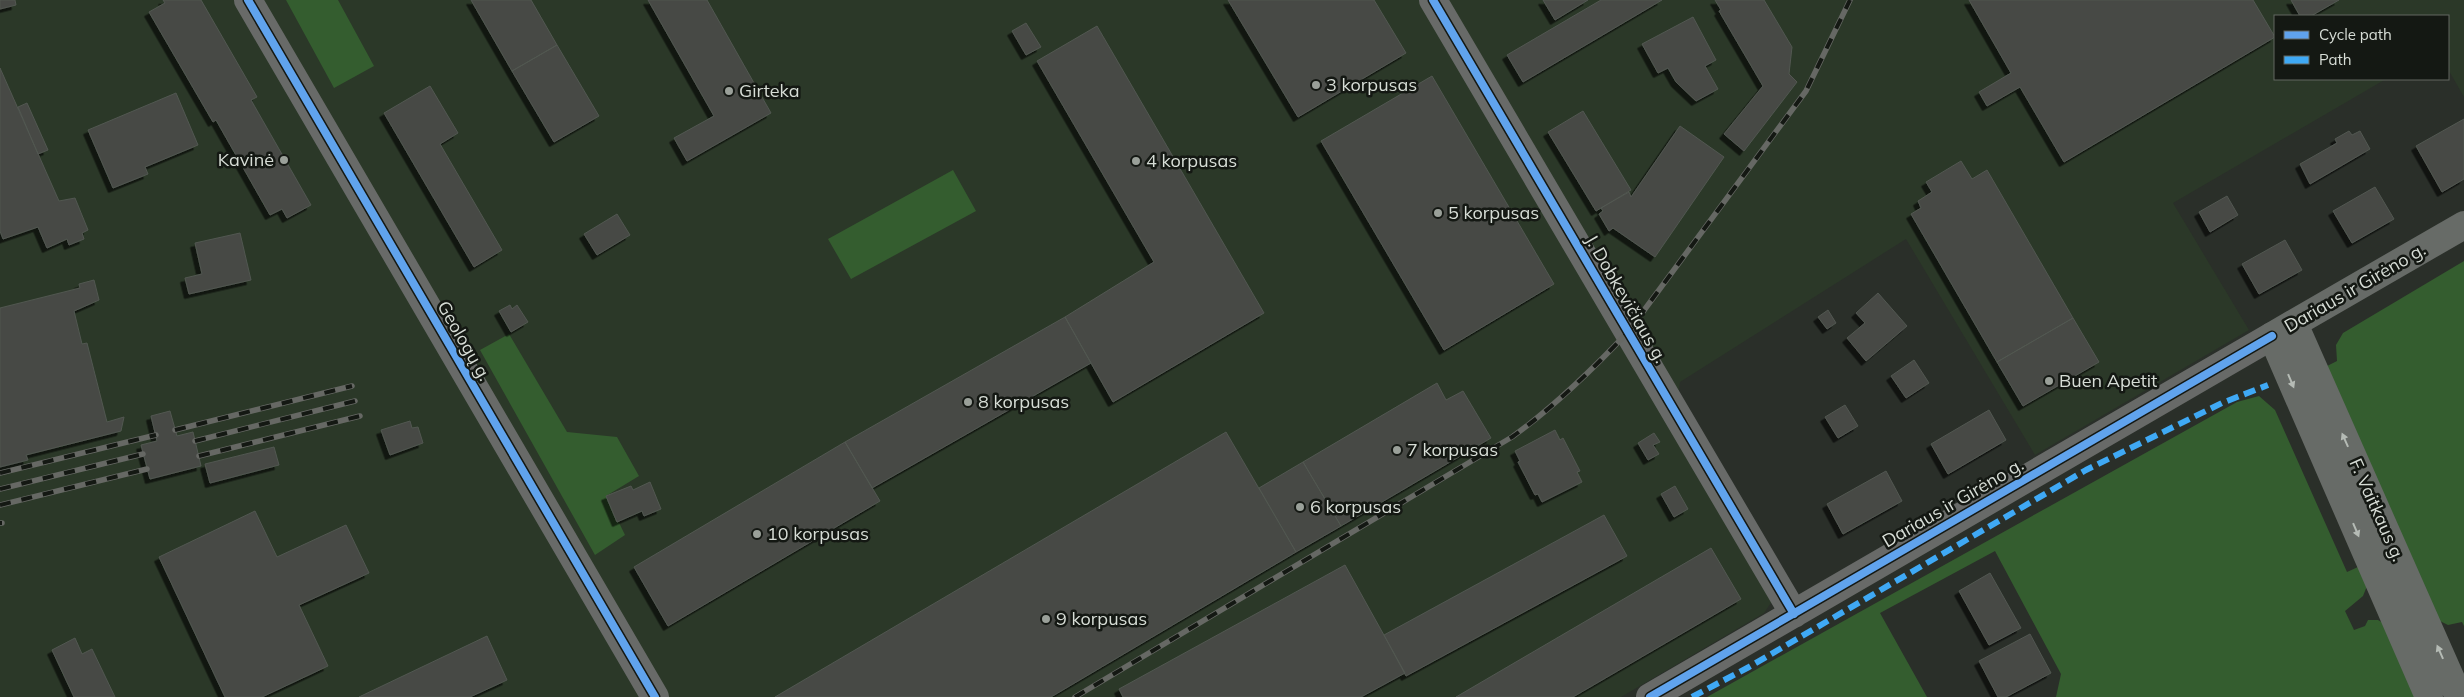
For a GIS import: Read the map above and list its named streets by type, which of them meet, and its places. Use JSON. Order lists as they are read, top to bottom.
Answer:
{
  "streets": {
    "main road": ["Dariaus ir Girėno g.", "F. Vaitkaus g."],
    "street": ["J. Dobkevičiaus g.", "Geologų g."]
  },
  "crossings": [
    ["Dariaus ir Girėno g.", "J. Dobkevičiaus g."],
    ["Dariaus ir Girėno g.", "F. Vaitkaus g."]
  ],
  "places": [
    "3 korpusas",
    "Girteka",
    "Kavinė",
    "4 korpusas",
    "5 korpusas",
    "Buen Apetit",
    "8 korpusas",
    "7 korpusas",
    "6 korpusas",
    "10 korpusas",
    "9 korpusas"
  ],
  "legend": ["Cycle path", "Path"]
}
